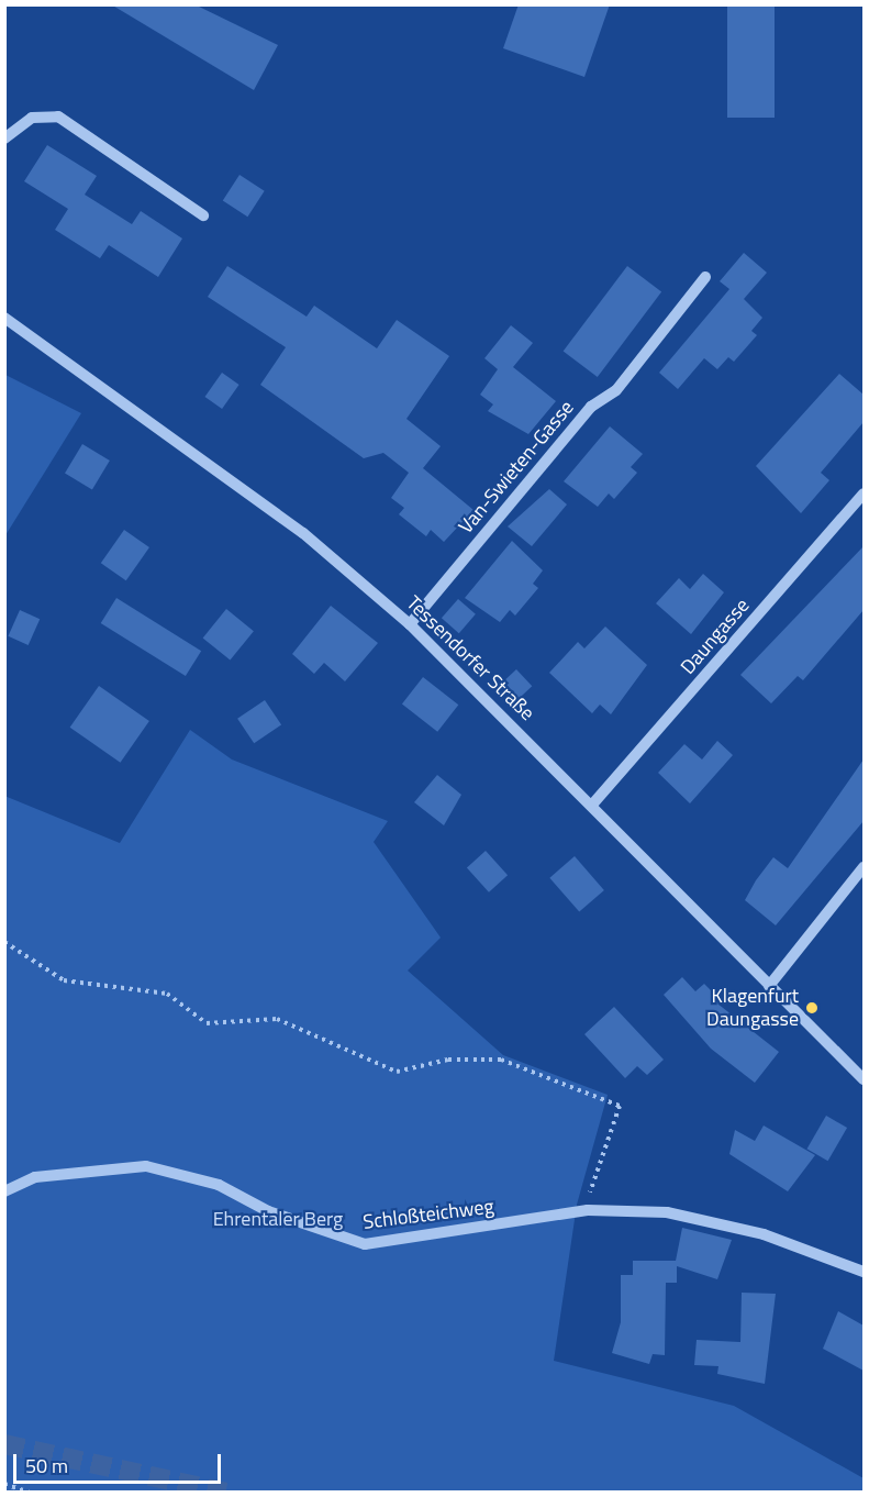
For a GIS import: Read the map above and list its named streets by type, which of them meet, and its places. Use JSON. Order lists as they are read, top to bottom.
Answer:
{
  "streets": {
    "street": [
      "Van-Swieten-Gasse",
      "Daungasse",
      "Tessendorfer Straße",
      "Schloßteichweg"
    ]
  },
  "crossings": [
    ["Van-Swieten-Gasse", "Tessendorfer Straße"],
    ["Daungasse", "Tessendorfer Straße"]
  ],
  "parks": ["Ehrentaler Berg"],
  "places": ["Klagenfurt Daungasse"],
  "scale_bar": "50 m"
}
